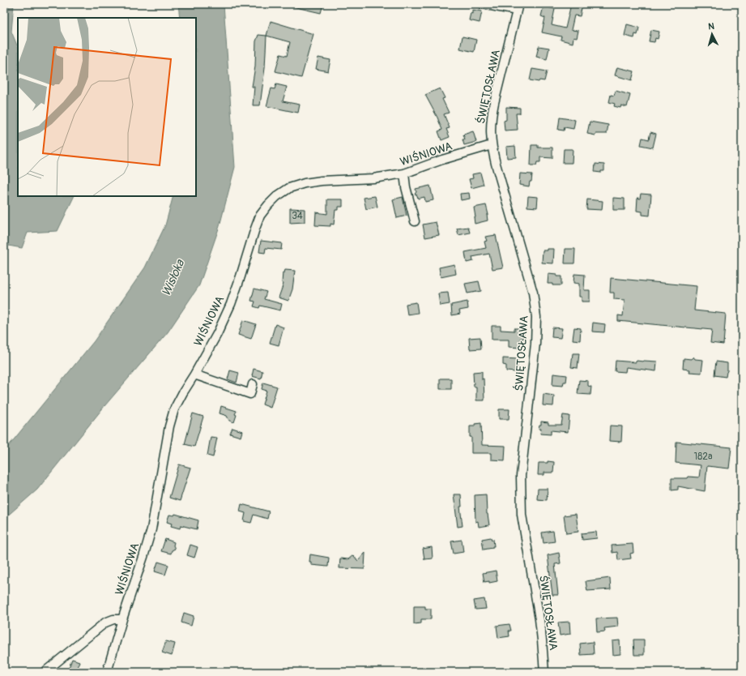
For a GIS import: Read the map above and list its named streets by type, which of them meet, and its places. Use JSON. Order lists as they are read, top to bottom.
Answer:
{
  "streets": {
    "street": ["ŚWIĘTOSŁAWA", "WIŚNIOWA"]
  },
  "crossings": [
    ["ŚWIĘTOSŁAWA", "WIŚNIOWA"]
  ],
  "water": ["Wisłoka"],
  "house_numbers": ["34", "182a"],
  "north": "top"
}
